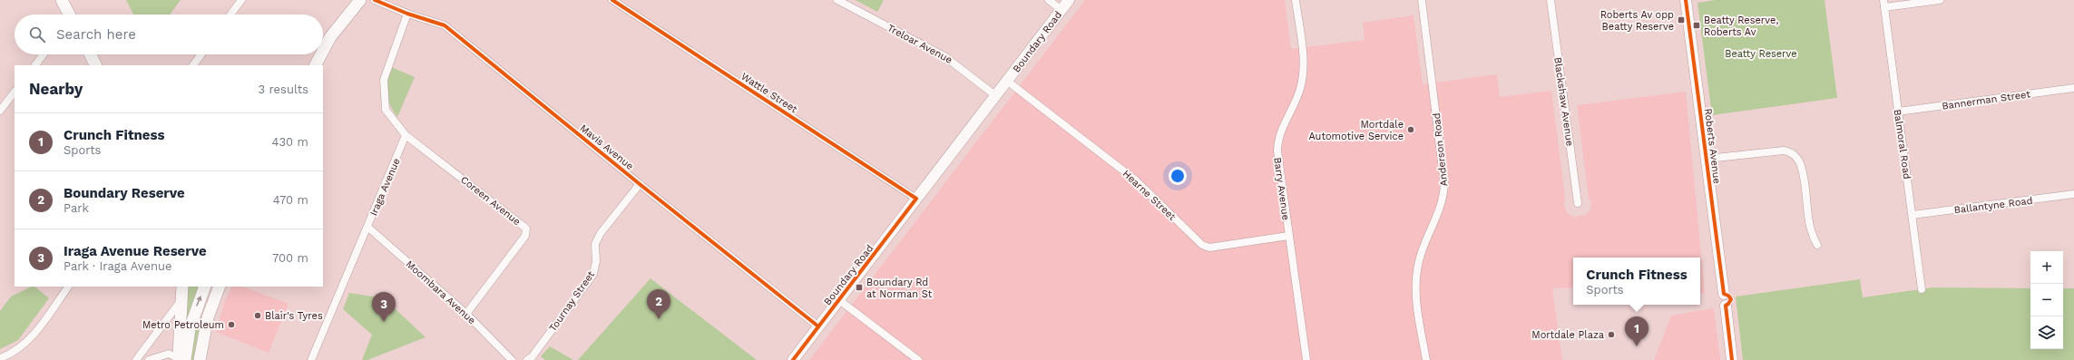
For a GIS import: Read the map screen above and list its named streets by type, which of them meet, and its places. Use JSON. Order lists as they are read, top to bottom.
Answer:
{
  "streets": {
    "main road": ["Boundary Road", "Roberts Avenue"],
    "street": [
      "Treloar Avenue",
      "Wattle Street",
      "Bannerman Street",
      "Blackshaw Avenue",
      "Balmoral Road",
      "Mavis Avenue",
      "Anderson Road",
      "Iraga Avenue",
      "Barry Avenue",
      "Hearne Street",
      "Coreen Avenue",
      "Ballantyne Road",
      "Moombara Avenue",
      "Tournay Street"
    ]
  },
  "crossings": [
    ["Boundary Road", "Treloar Avenue"],
    ["Boundary Road", "Wattle Street"],
    ["Boundary Road", "Mavis Avenue"],
    ["Boundary Road", "Hearne Street"],
    ["Bannerman Street", "Balmoral Road"],
    ["Balmoral Road", "Ballantyne Road"],
    ["Mavis Avenue", "Tournay Street"],
    ["Iraga Avenue", "Coreen Avenue"],
    ["Iraga Avenue", "Moombara Avenue"],
    ["Barry Avenue", "Hearne Street"],
    ["Coreen Avenue", "Moombara Avenue"]
  ],
  "parks": ["Beatty Reserve"],
  "places": {
    "transit": ["Roberts Av opp Beatty Reserve", "Beatty Reserve, Roberts Av", "Boundary Rd at Norman St"],
    "other": [
      "Mortdale Automotive Service",
      "Blair's Tyres",
      "Metro Petroleum",
      "Mortdale Plaza"
    ]
  },
  "page": {
    "search": "Search here",
    "heading": ["Nearby", "3 results"],
    "list": [
      {
        "mark": "1",
        "name": "Crunch Fitness",
        "note": "Sports",
        "value": "430 m"
      },
      {
        "mark": "2",
        "name": "Boundary Reserve",
        "note": "Park",
        "value": "470 m"
      },
      {
        "mark": "3",
        "name": "Iraga Avenue Reserve",
        "note": "Park · Iraga Avenue",
        "value": "700 m"
      }
    ],
    "map_buttons": ["+", "−"],
    "popup": ["Crunch Fitness", "Sports"],
    "pins": ["2", "3", "1"]
  }
}
